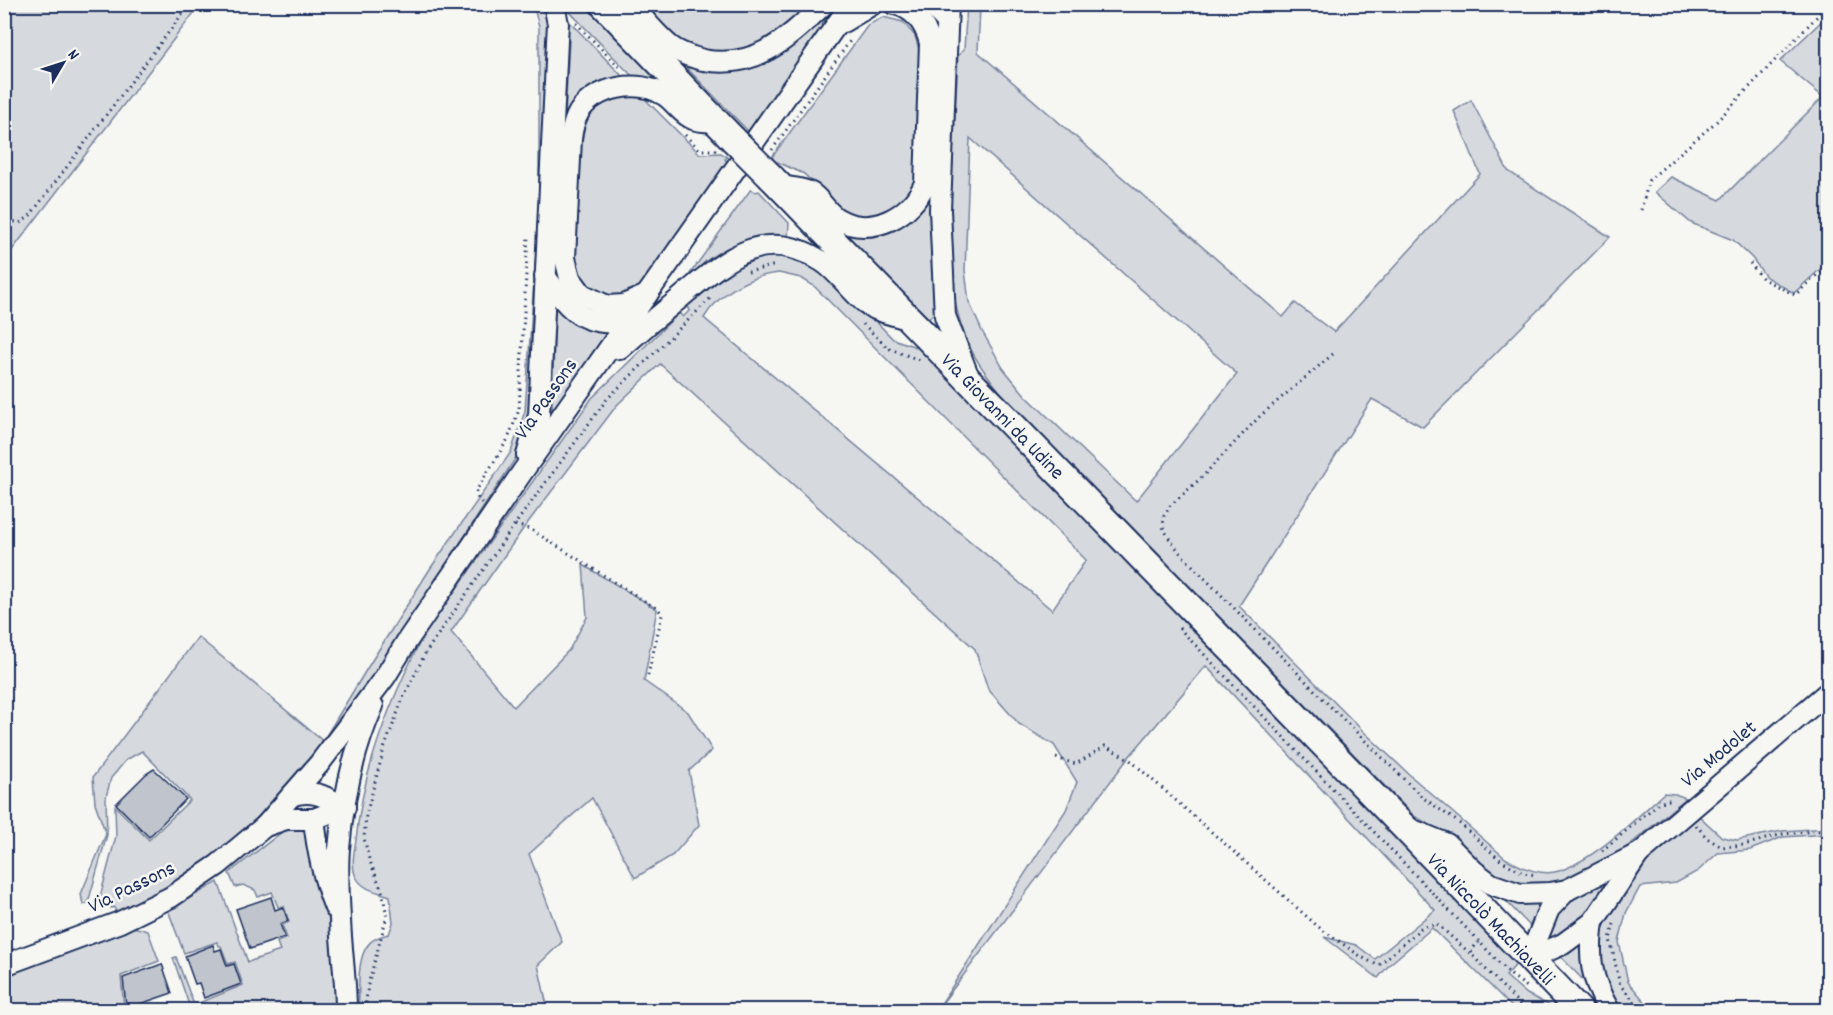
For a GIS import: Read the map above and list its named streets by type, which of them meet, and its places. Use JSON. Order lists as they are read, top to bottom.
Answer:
{
  "streets": {
    "main road": ["Via Giovanni da Udine", "Via Niccolò Machiavelli"],
    "street": ["Via Passons", "Via Modolet"]
  },
  "crossings": [
    ["Via Giovanni da Udine", "Via Modolet"],
    ["Via Giovanni da Udine", "Via Niccolò Machiavelli"],
    ["Via Modolet", "Via Niccolò Machiavelli"]
  ],
  "north": "top right"
}
